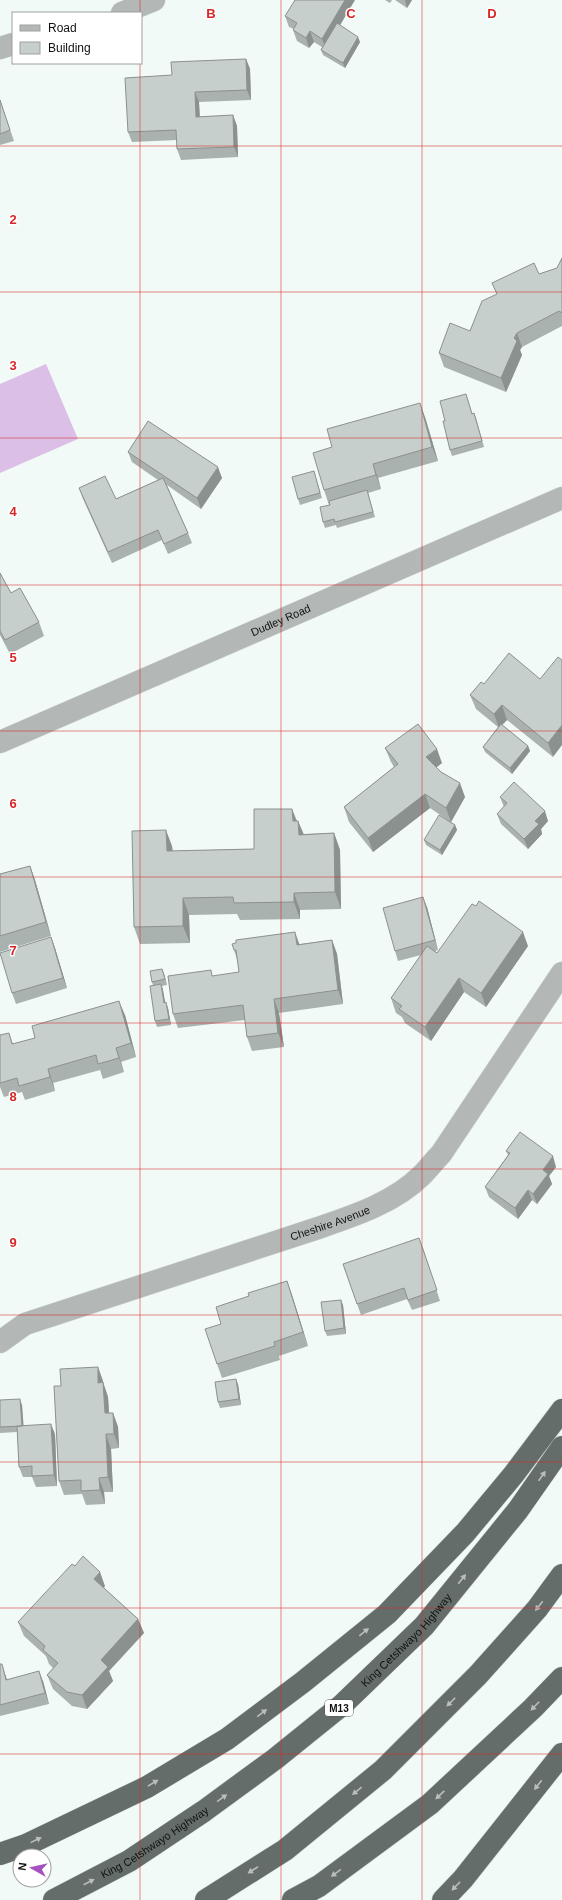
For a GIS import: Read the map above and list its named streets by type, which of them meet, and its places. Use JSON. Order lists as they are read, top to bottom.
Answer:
{
  "streets": {
    "highway": ["King Cetshwayo Highway", "M13"],
    "street": ["Dudley Road", "Cheshire Avenue"]
  },
  "legend": ["Road", "Building"],
  "north": "left",
  "grid": {
    "columns": ["B", "C", "D"],
    "rows": [
      "2",
      "3",
      "4",
      "5",
      "6",
      "7",
      "8",
      "9"
    ]
  }
}
